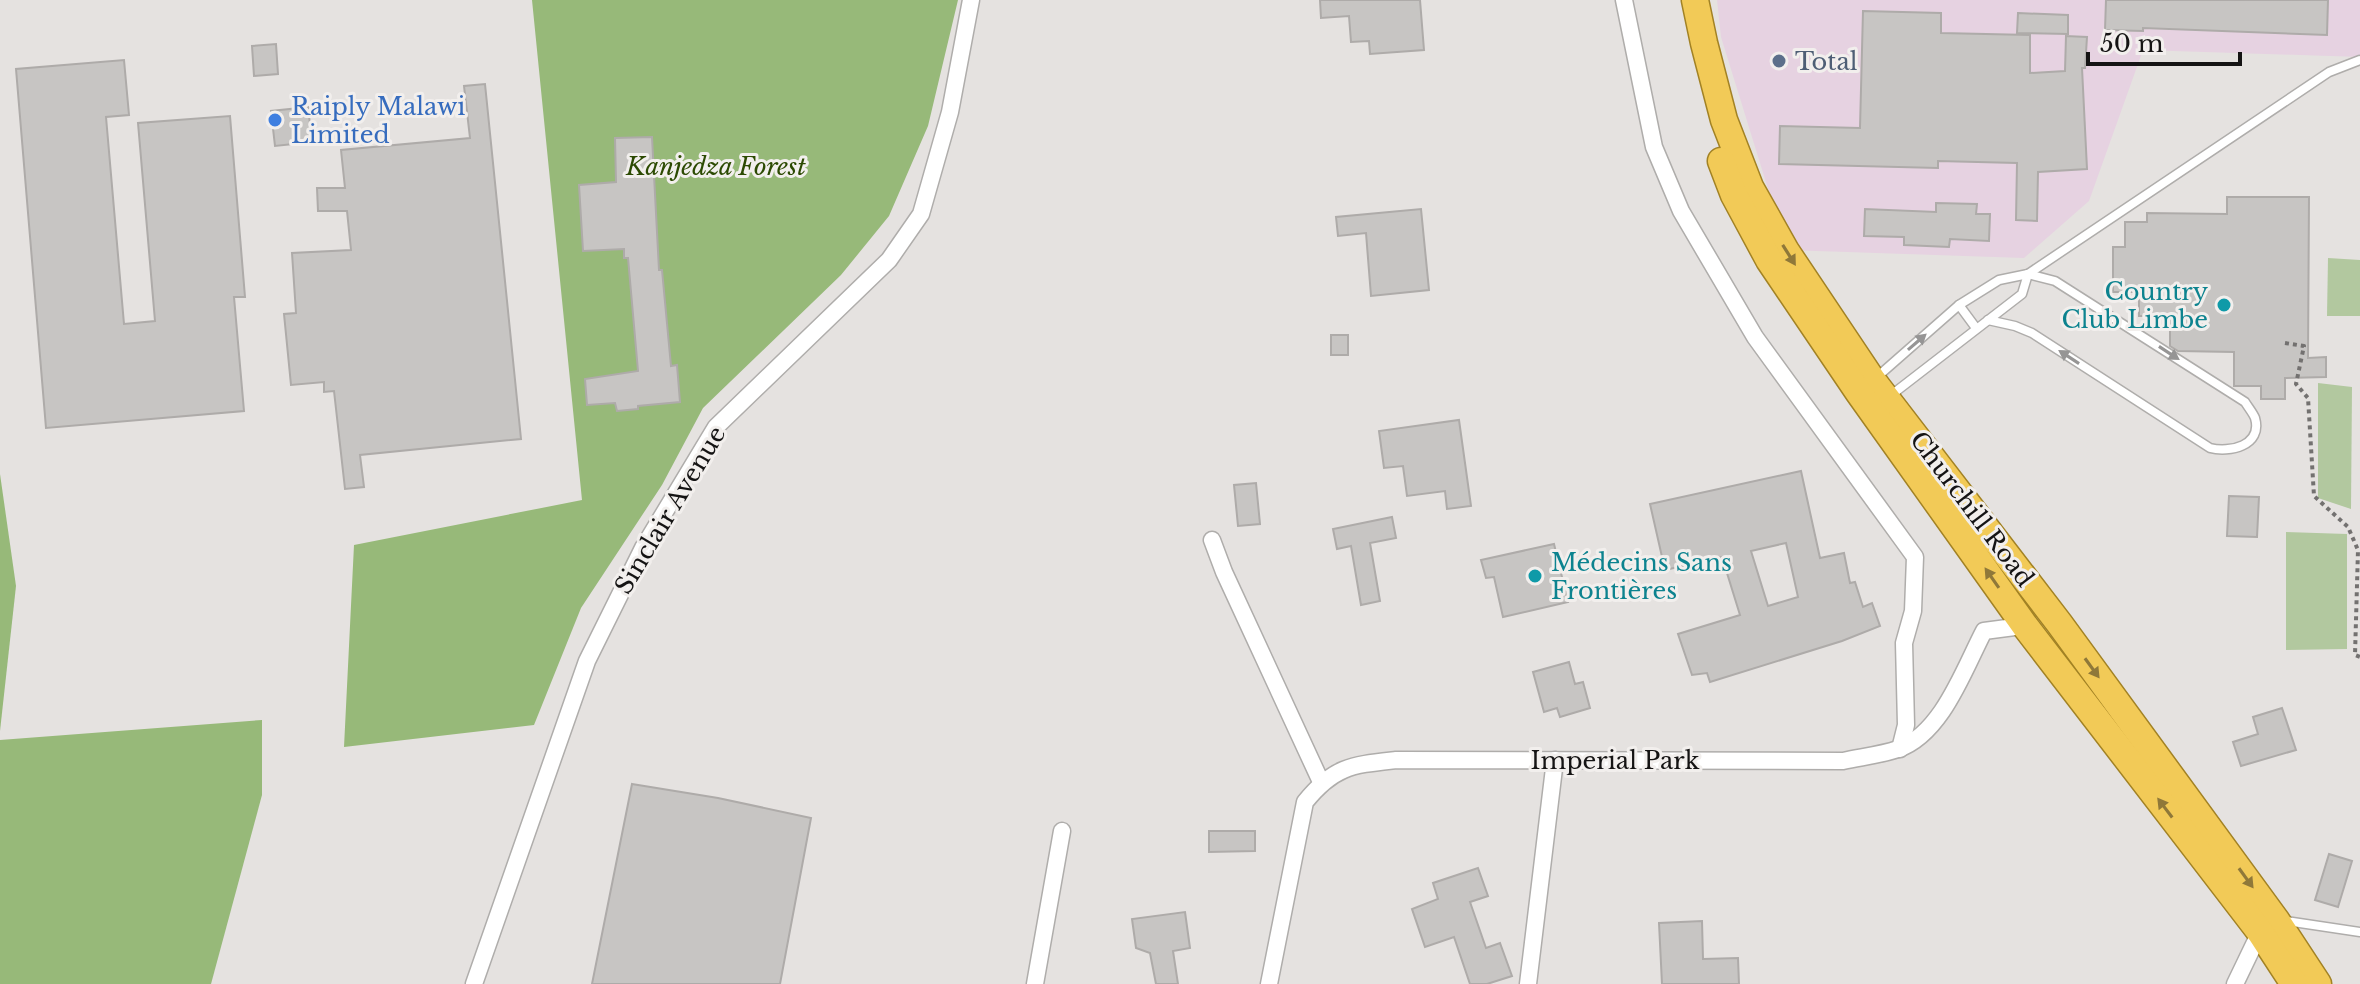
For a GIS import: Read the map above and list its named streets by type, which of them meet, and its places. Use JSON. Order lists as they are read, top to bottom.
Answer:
{
  "streets": {
    "highway": ["Churchill Road"],
    "street": ["Sinclair Avenue", "Imperial Park"]
  },
  "crossings": [
    ["Churchill Road", "Imperial Park"]
  ],
  "parks": ["Kanjedza Forest"],
  "places": [
    "Total",
    "Raiply Malawi Limited",
    "Country Club Limbe",
    "Médecins Sans Frontières"
  ],
  "scale_bar": "50 m"
}
